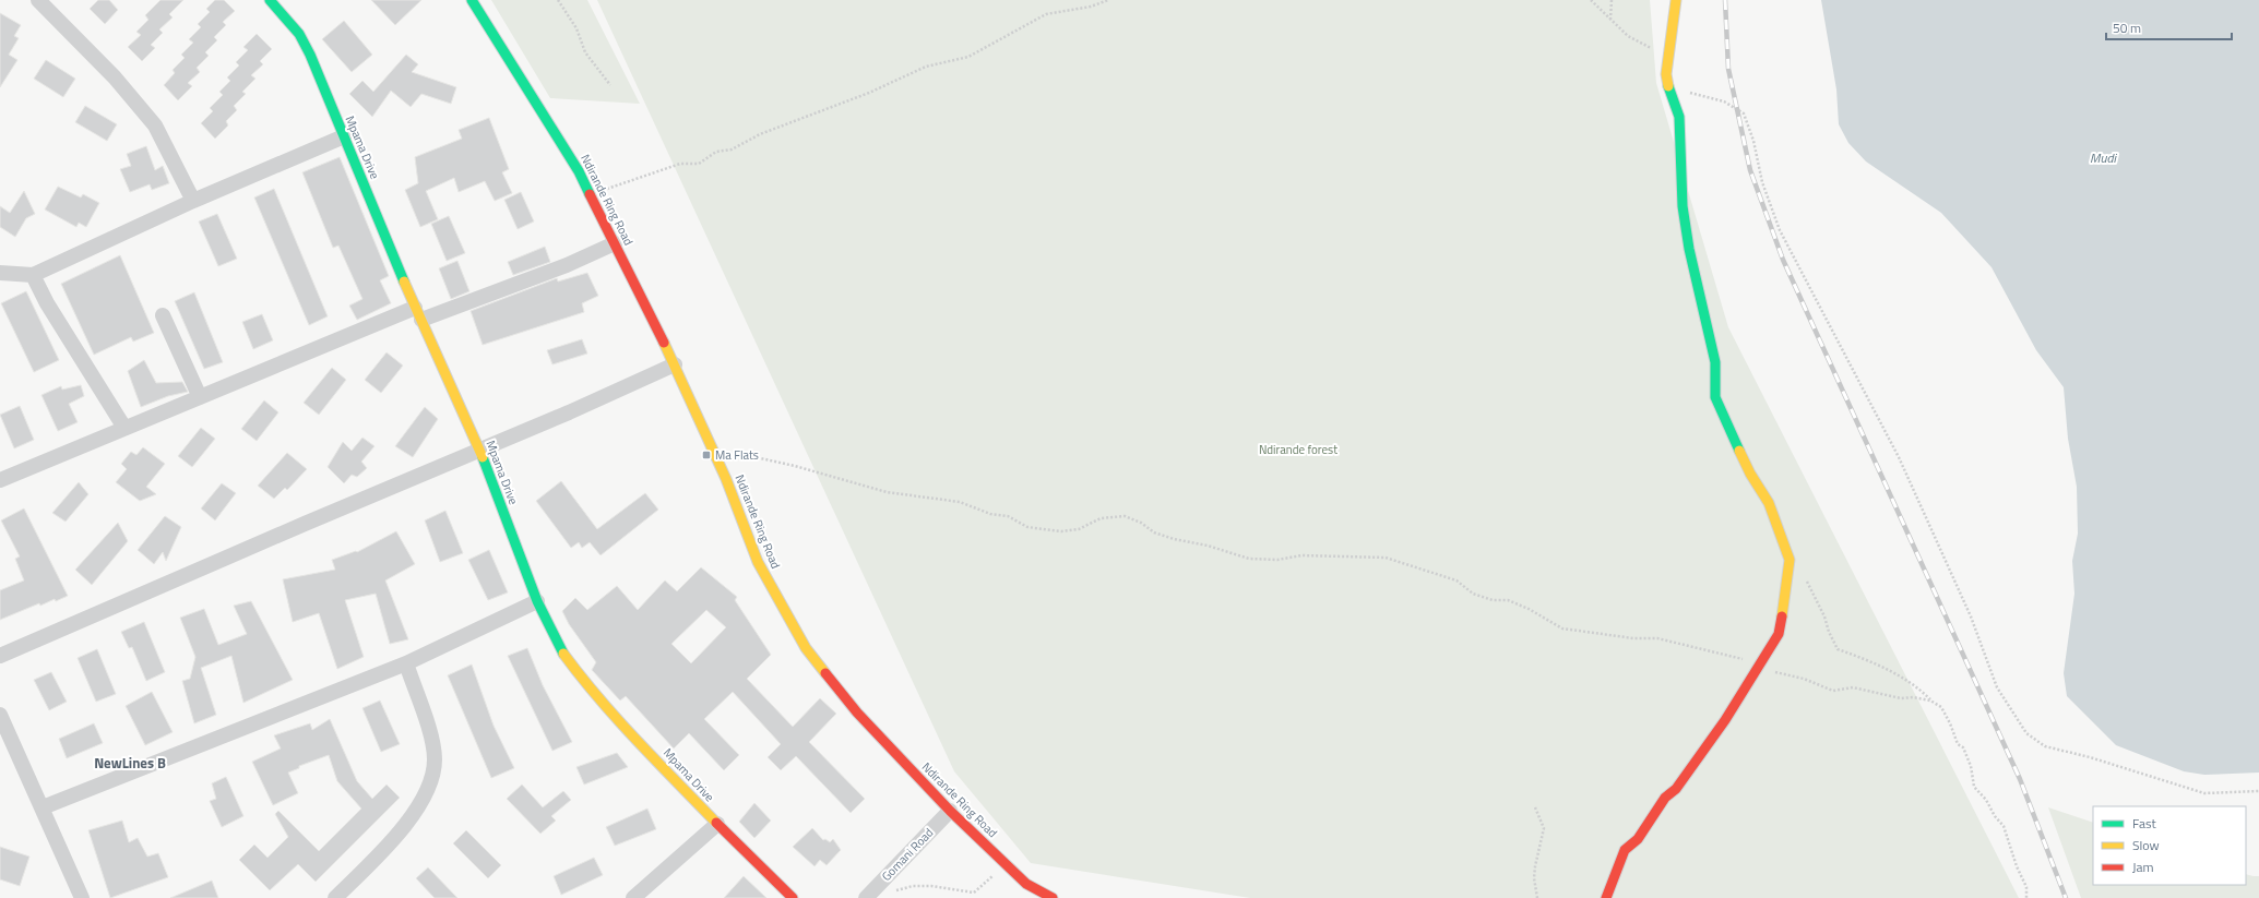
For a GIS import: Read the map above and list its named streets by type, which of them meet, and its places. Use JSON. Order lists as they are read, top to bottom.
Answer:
{
  "streets": {
    "street": ["Mpama Drive", "Ndirande Ring Road", "Gomani Road"]
  },
  "crossings": [
    ["Ndirande Ring Road", "Gomani Road"]
  ],
  "districts": ["NewLines B"],
  "water": ["Mudi"],
  "parks": ["Ndirande forest"],
  "places": {
    "transit": ["Ma Flats"]
  },
  "legend": ["Fast", "Slow", "Jam"],
  "scale_bar": "50 m"
}
